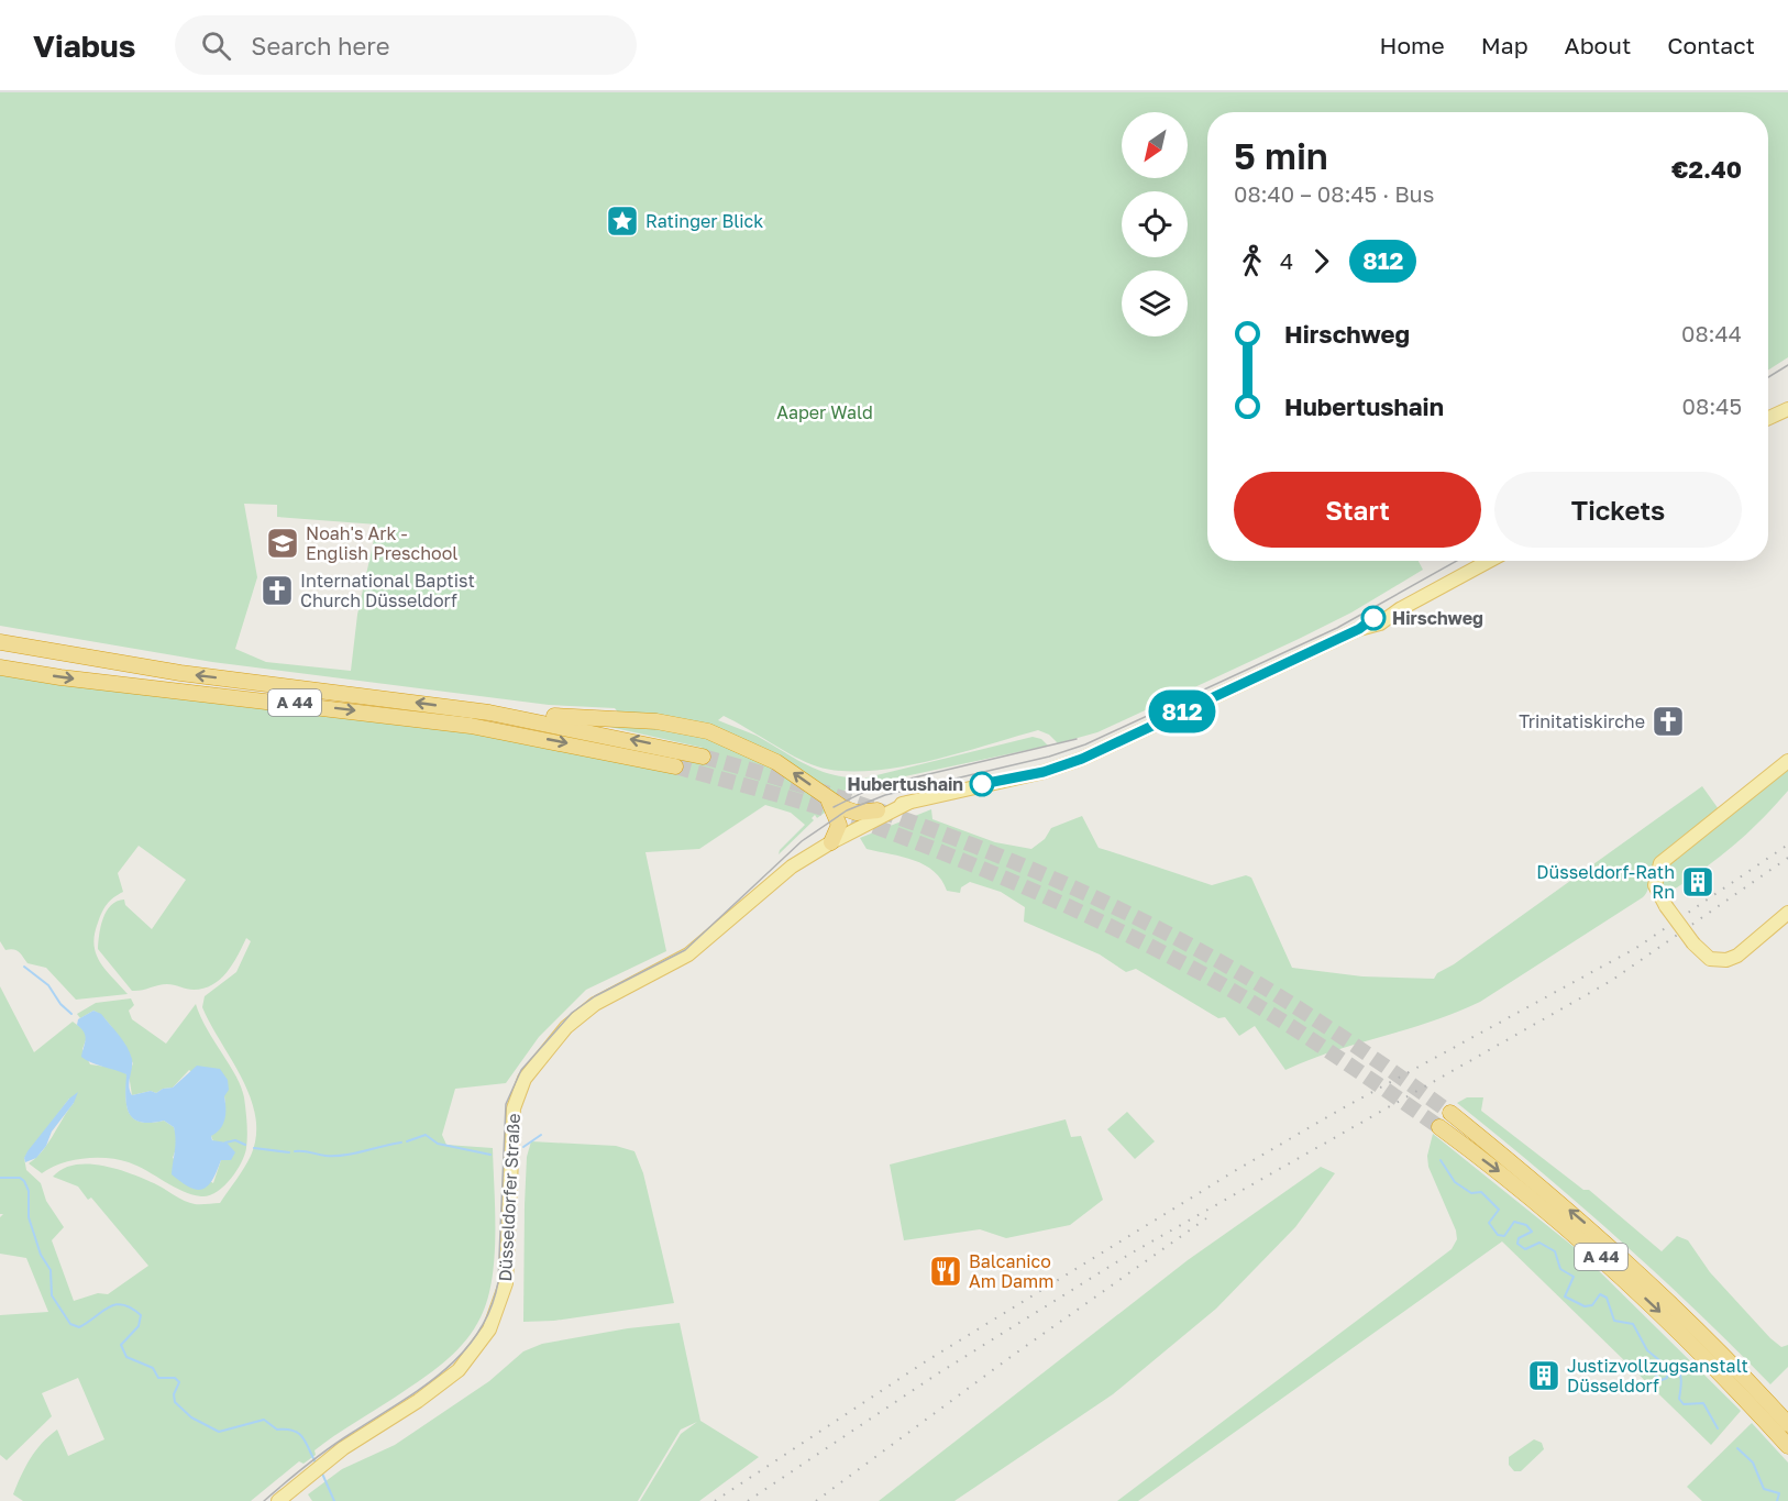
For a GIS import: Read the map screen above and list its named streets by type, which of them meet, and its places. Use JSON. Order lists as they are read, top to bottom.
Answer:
{
  "streets": {
    "highway": ["A 44"],
    "main road": ["Düsseldorfer Straße"]
  },
  "parks": ["Aaper Wald"],
  "places": {
    "place": ["Ratinger Blick"],
    "school or university": ["Noah's Ark - English Preschool"],
    "church": ["International Baptist Church Düsseldorf", "Trinitatiskirche"],
    "other": ["Hirschweg", "Hubertushain"],
    "building": ["Düsseldorf-Rath Rn", "Justizvollzugsanstalt Düsseldorf"],
    "restaurant": ["Balcanico Am Damm"]
  },
  "lines": ["bus line 812"],
  "north": "bottom left",
  "page": {
    "header": "Viabus",
    "search": "Search here",
    "nav": [
      "Home",
      "Map",
      "About",
      "Contact"
    ],
    "on_map": "812",
    "heading": ["5 min", "08:40 – 08:45 · Bus", "€2.40"],
    "legs": ["4", "812"],
    "list": [
      {
        "name": "Hirschweg",
        "value": "08:44"
      },
      {
        "name": "Hubertushain",
        "value": "08:45"
      }
    ],
    "buttons": ["Start", "Tickets"]
  }
}
